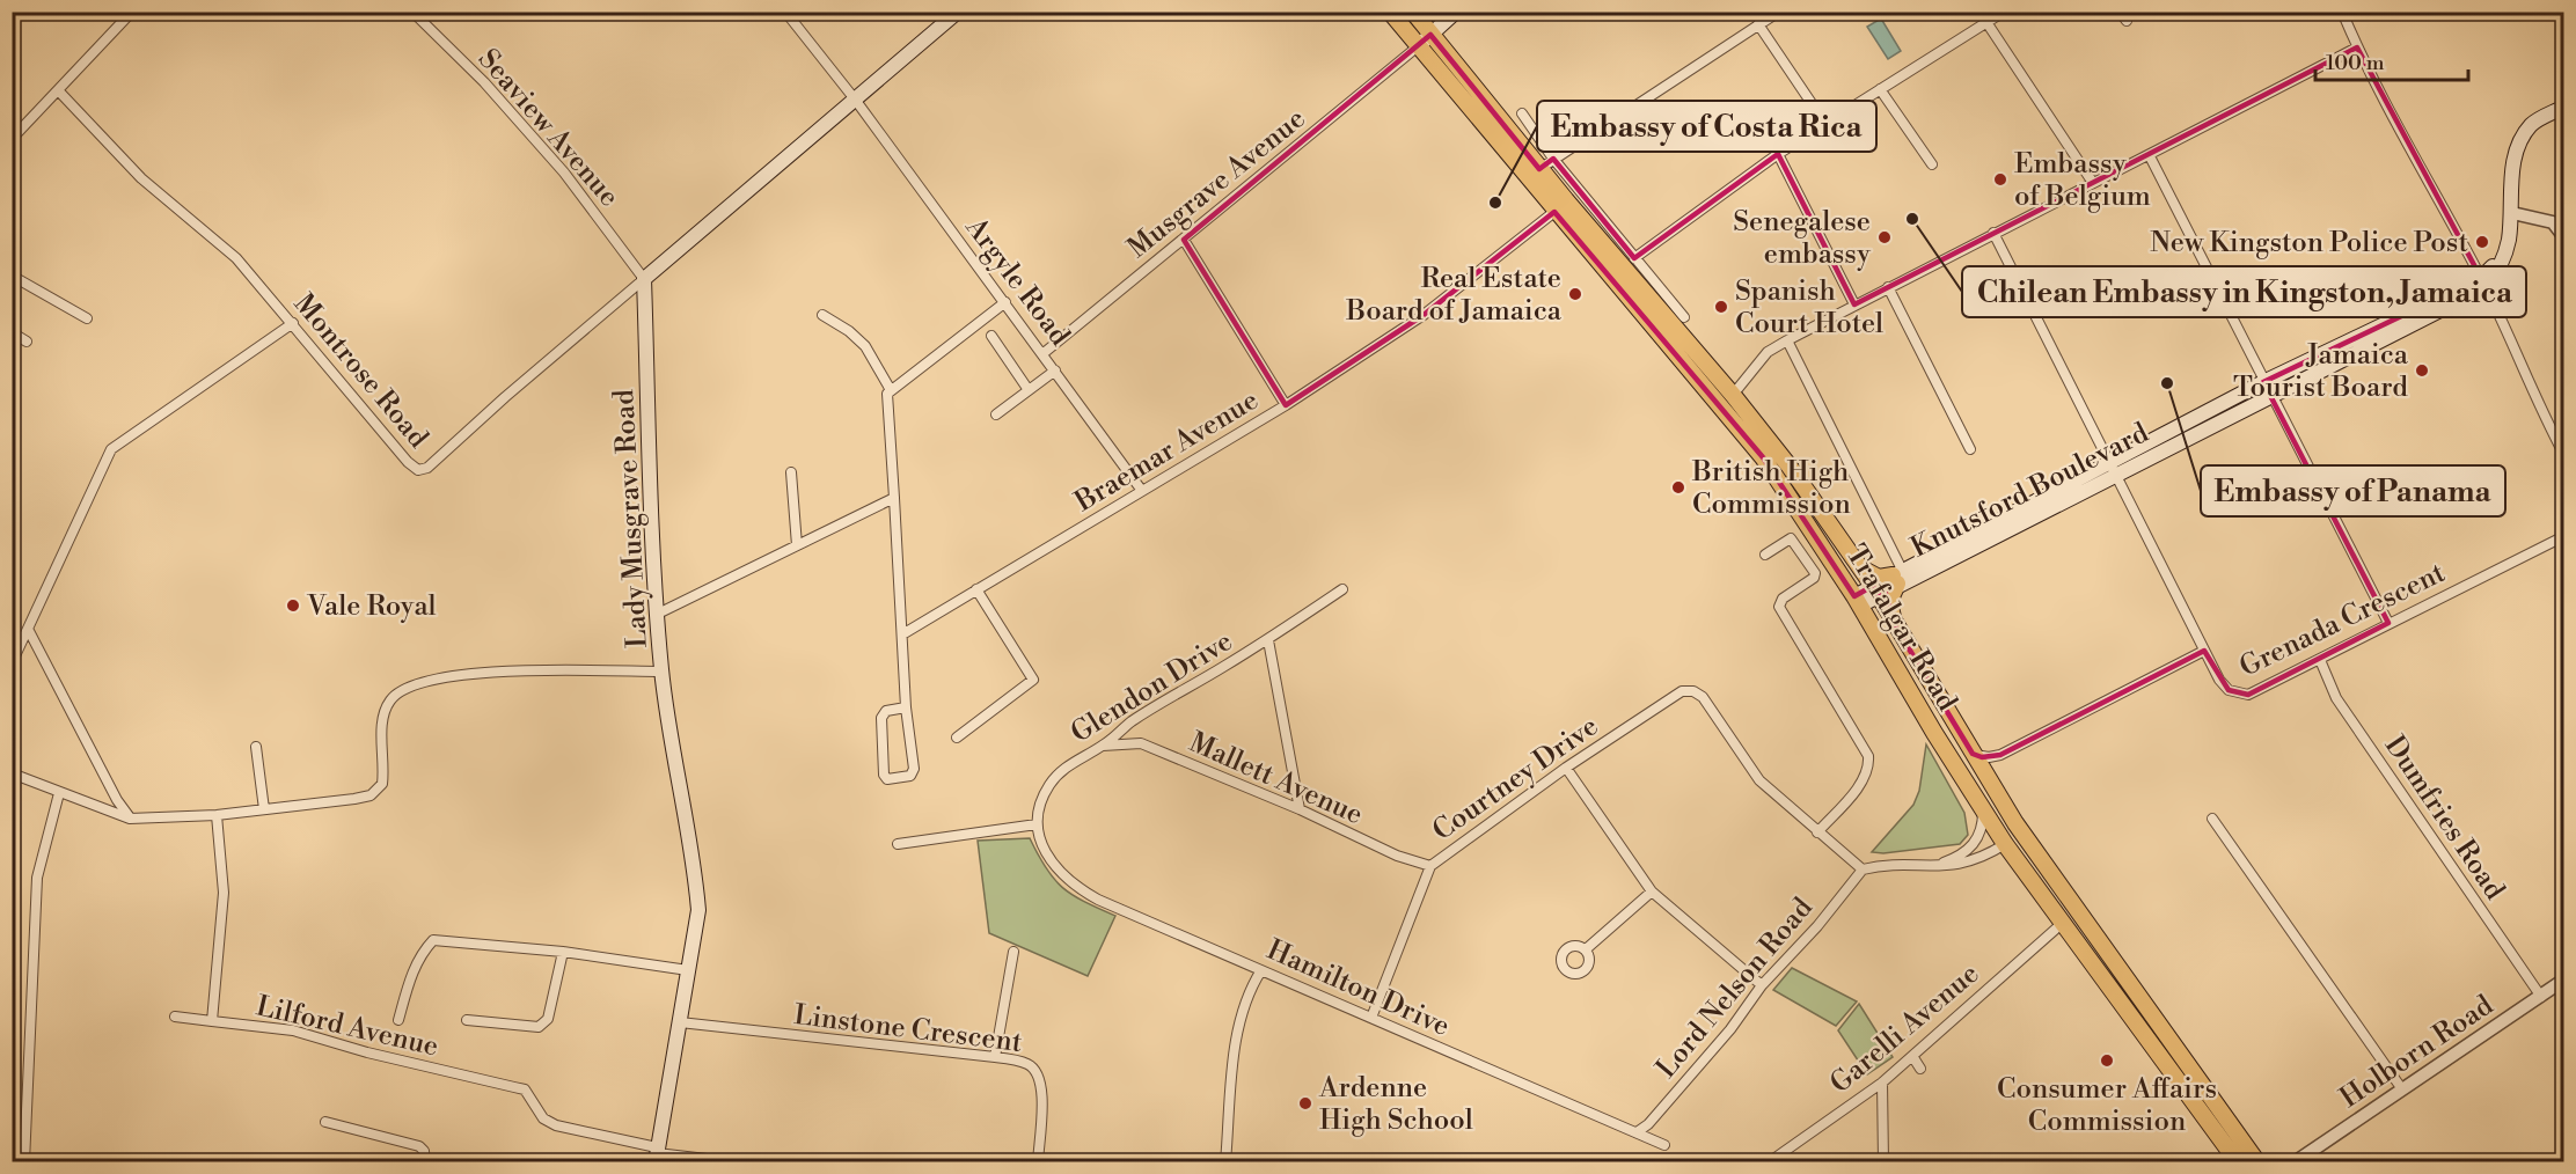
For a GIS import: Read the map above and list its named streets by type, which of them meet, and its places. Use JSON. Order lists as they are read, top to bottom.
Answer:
{
  "streets": {
    "main road": ["Knutsford Boulevard", "Lady Musgrave Road", "Trafalgar Road"],
    "street": [
      "Seaview Avenue",
      "Musgrave Avenue",
      "Argyle Road",
      "Montrose Road",
      "Braemar Avenue",
      "Grenada Crescent",
      "Glendon Drive",
      "Mallett Avenue",
      "Courtney Drive",
      "Dumfries Road",
      "Hamilton Drive",
      "Lord Nelson Road",
      "Lilford Avenue",
      "Linstone Crescent",
      "Garelli Avenue",
      "Holborn Road"
    ]
  },
  "crossings": [
    ["Seaview Avenue", "Montrose Road"],
    ["Seaview Avenue", "Lady Musgrave Road"],
    ["Musgrave Avenue", "Argyle Road"],
    ["Musgrave Avenue", "Trafalgar Road"],
    ["Argyle Road", "Braemar Avenue"],
    ["Montrose Road", "Lady Musgrave Road"],
    ["Braemar Avenue", "Trafalgar Road"],
    ["Knutsford Boulevard", "Grenada Crescent"],
    ["Knutsford Boulevard", "Trafalgar Road"],
    ["Lady Musgrave Road", "Lilford Avenue"],
    ["Lady Musgrave Road", "Linstone Crescent"],
    ["Grenada Crescent", "Dumfries Road"],
    ["Trafalgar Road", "Garelli Avenue"],
    ["Glendon Drive", "Mallett Avenue"],
    ["Glendon Drive", "Hamilton Drive"],
    ["Mallett Avenue", "Courtney Drive"],
    ["Courtney Drive", "Hamilton Drive"],
    ["Dumfries Road", "Holborn Road"],
    ["Hamilton Drive", "Lord Nelson Road"]
  ],
  "places": [
    "Embassy of Belgium",
    "Embassy of Costa Rica",
    "Chilean Embassy in Kingston, Jamaica",
    "Senegalese embassy",
    "New Kingston Police Post",
    "Real Estate Board of Jamaica",
    "Spanish Court Hotel",
    "Jamaica Tourist Board",
    "Embassy of Panama",
    "British High Commission",
    "Vale Royal",
    "Consumer Affairs Commission",
    "Ardenne High School"
  ],
  "scale_bar": "100 m"
}
